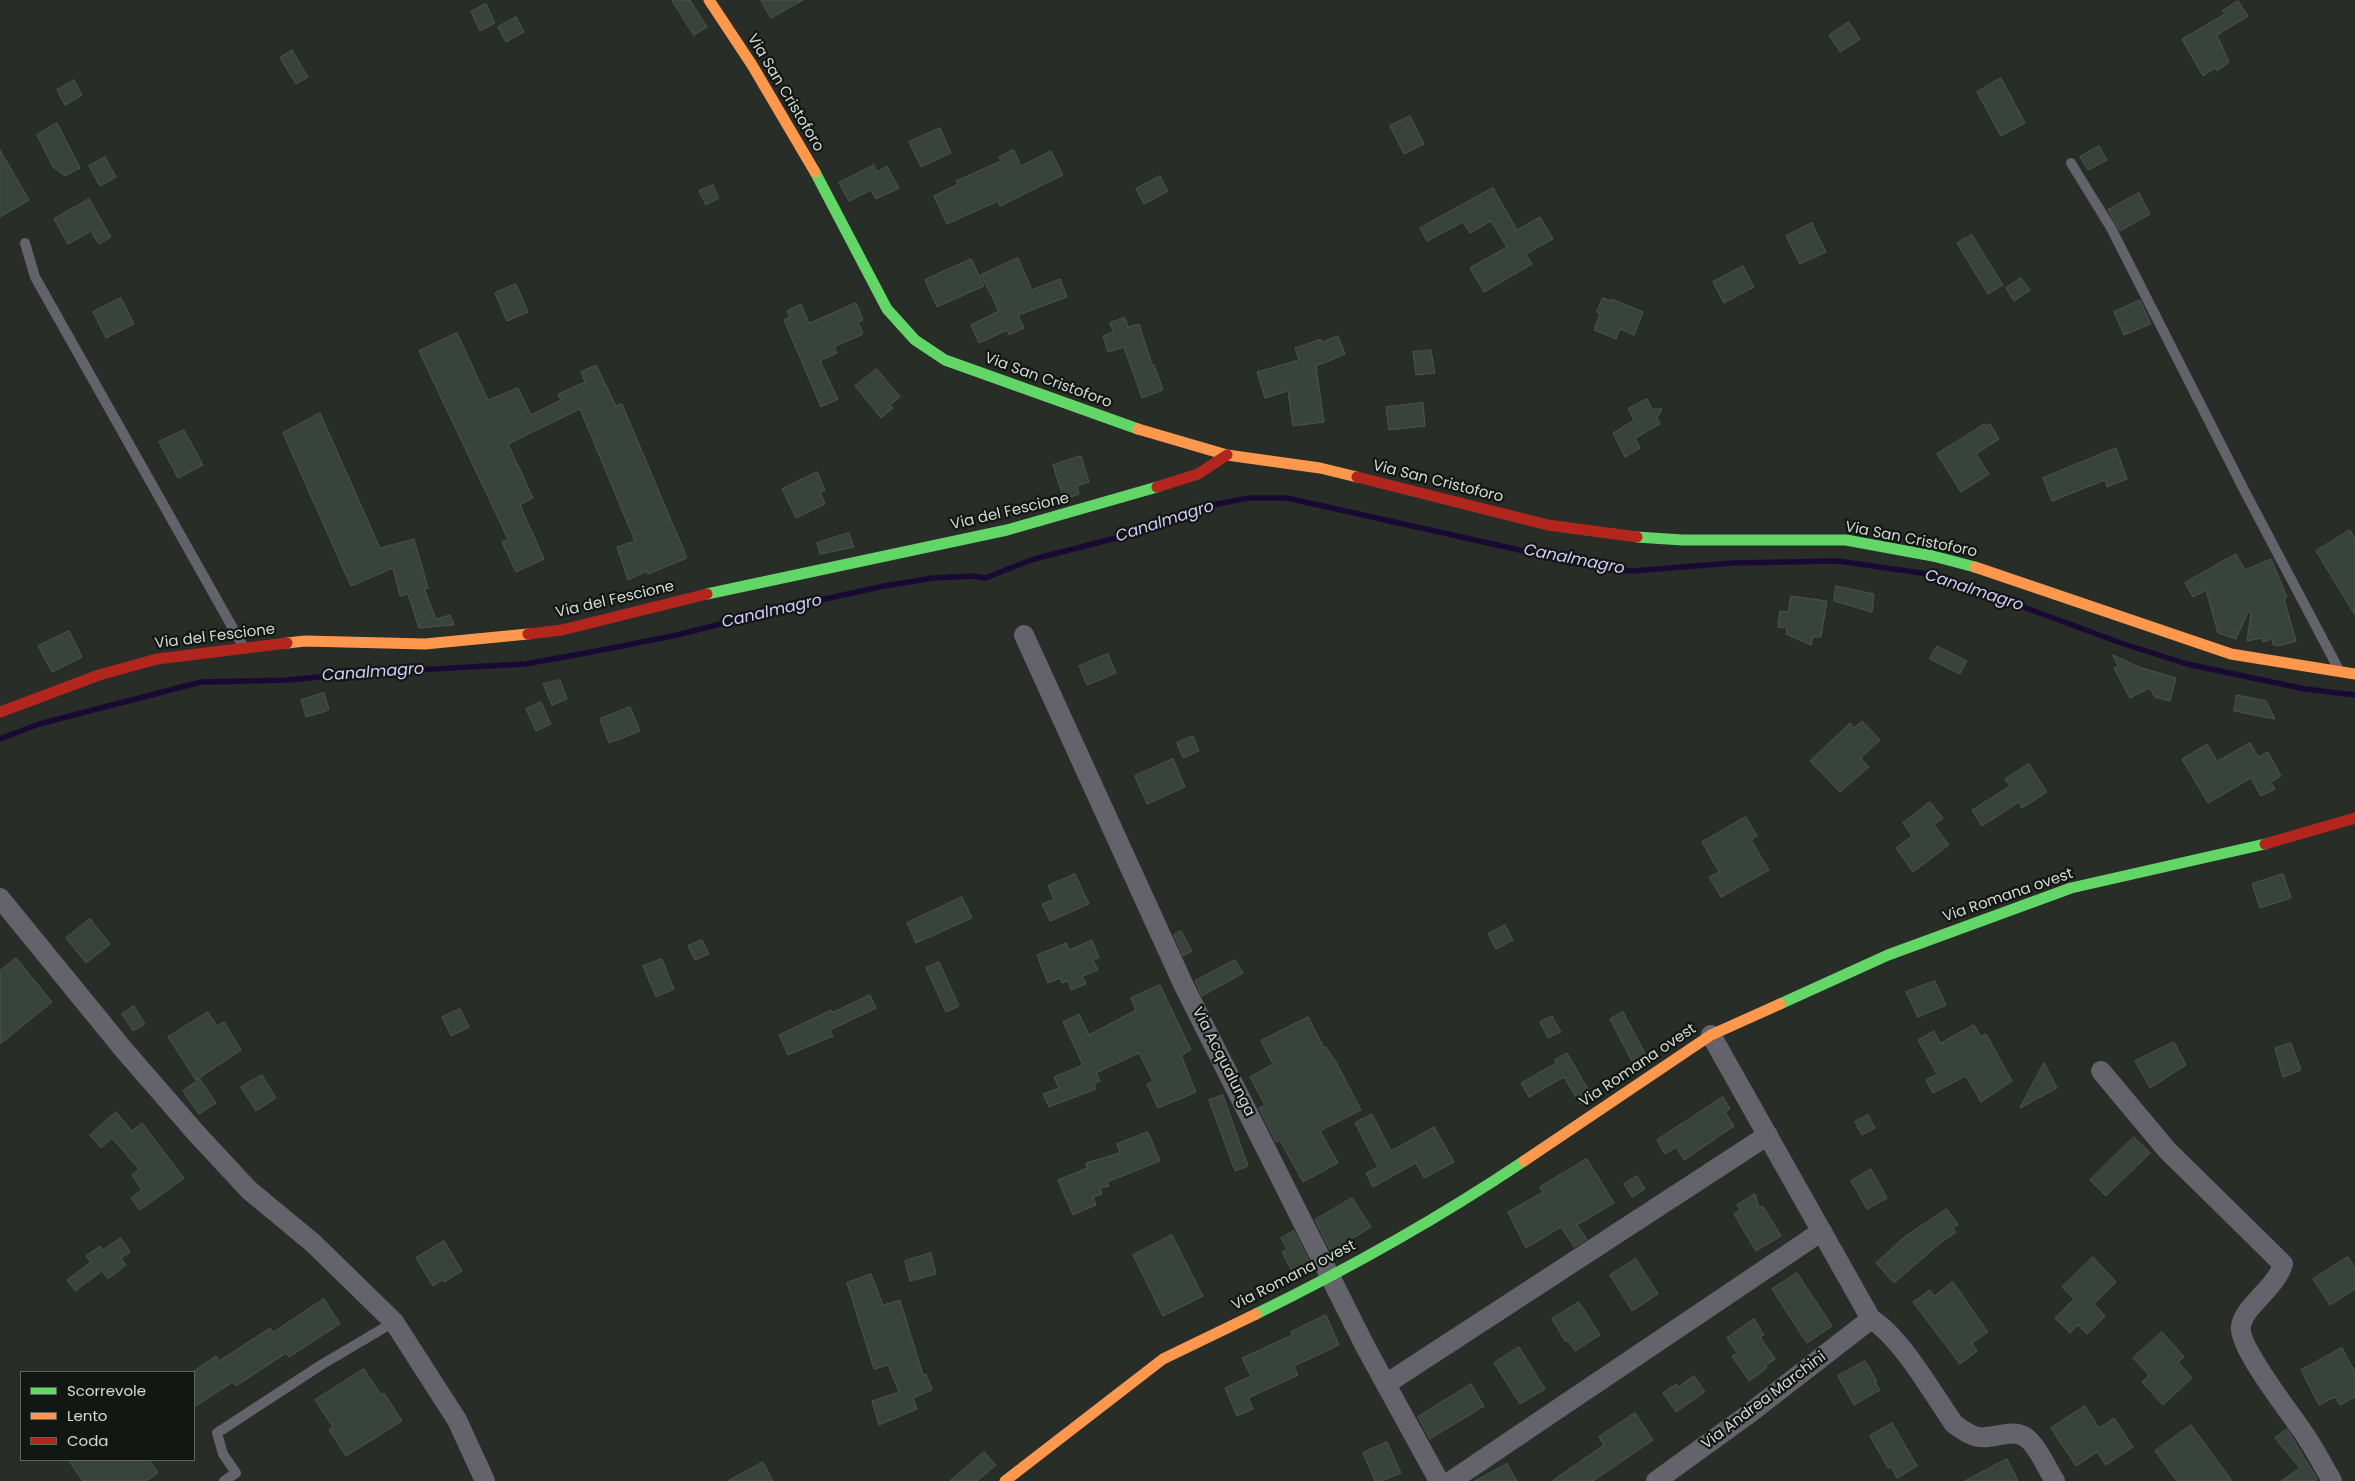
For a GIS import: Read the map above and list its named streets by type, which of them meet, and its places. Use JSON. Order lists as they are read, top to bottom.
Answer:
{
  "streets": {
    "street": [
      "Via San Cristoforo",
      "Via del Fescione",
      "Via Romana ovest",
      "Via Acqualunga",
      "Via Andrea Marchini"
    ]
  },
  "crossings": [
    ["Via San Cristoforo", "Via del Fescione"],
    ["Via Romana ovest", "Via Acqualunga"]
  ],
  "water": ["Canalmagro"],
  "legend": ["Scorrevole", "Lento", "Coda"]
}
